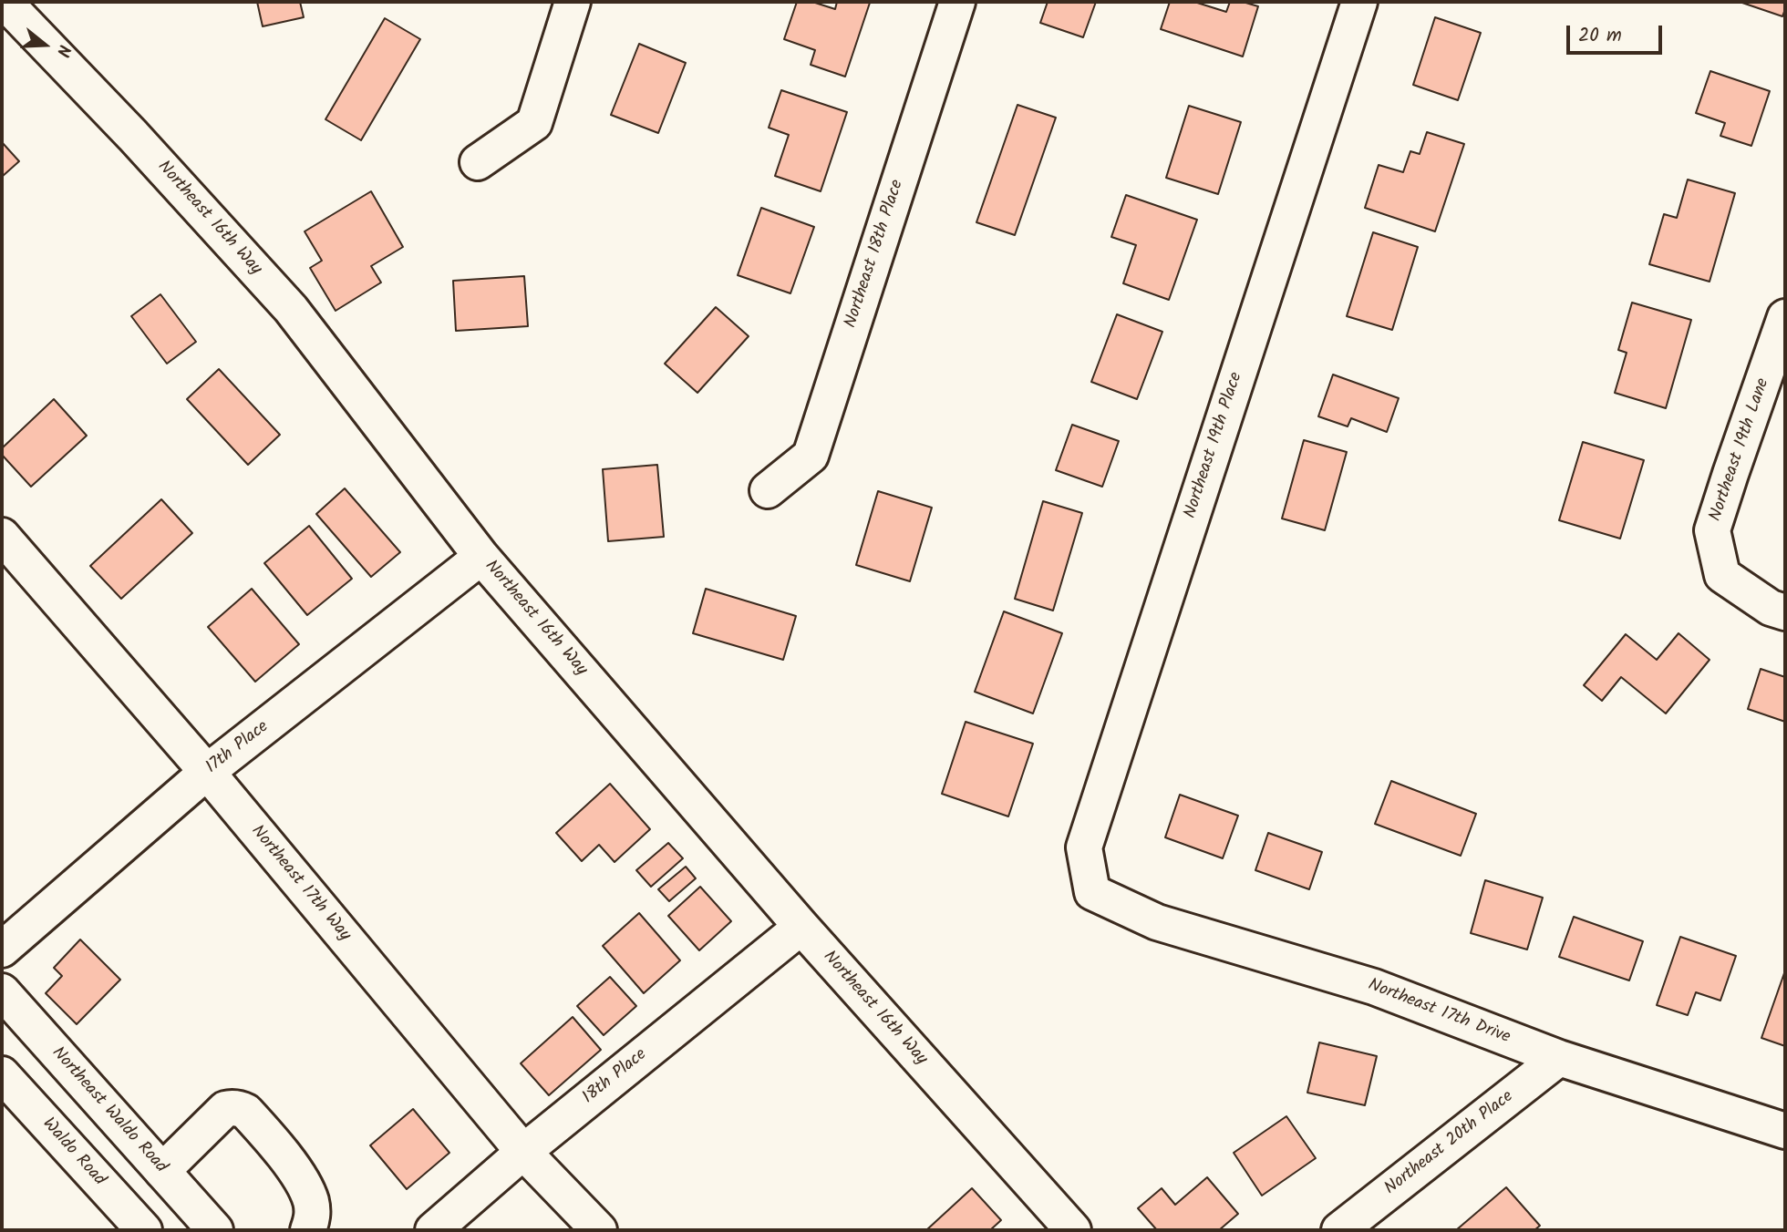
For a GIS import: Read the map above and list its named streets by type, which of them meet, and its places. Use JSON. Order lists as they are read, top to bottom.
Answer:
{
  "streets": {
    "main road": [
      "Northeast 16th Way",
      "Northeast 18th Place",
      "Northeast 19th Place",
      "Northeast 19th Lane",
      "17th Place",
      "Northeast 17th Way",
      "Northeast 17th Drive",
      "18th Place",
      "Northeast Waldo Road",
      "Northeast 20th Place",
      "Waldo Road"
    ]
  },
  "crossings": [
    ["Northeast 16th Way", "17th Place"],
    ["Northeast 16th Way", "18th Place"],
    ["Northeast 19th Place", "Northeast 17th Drive"],
    ["17th Place", "Northeast 17th Way"],
    ["Northeast 17th Way", "18th Place"],
    ["Northeast 17th Drive", "Northeast 20th Place"]
  ],
  "scale_bar": "20 m",
  "north": "right"
}
